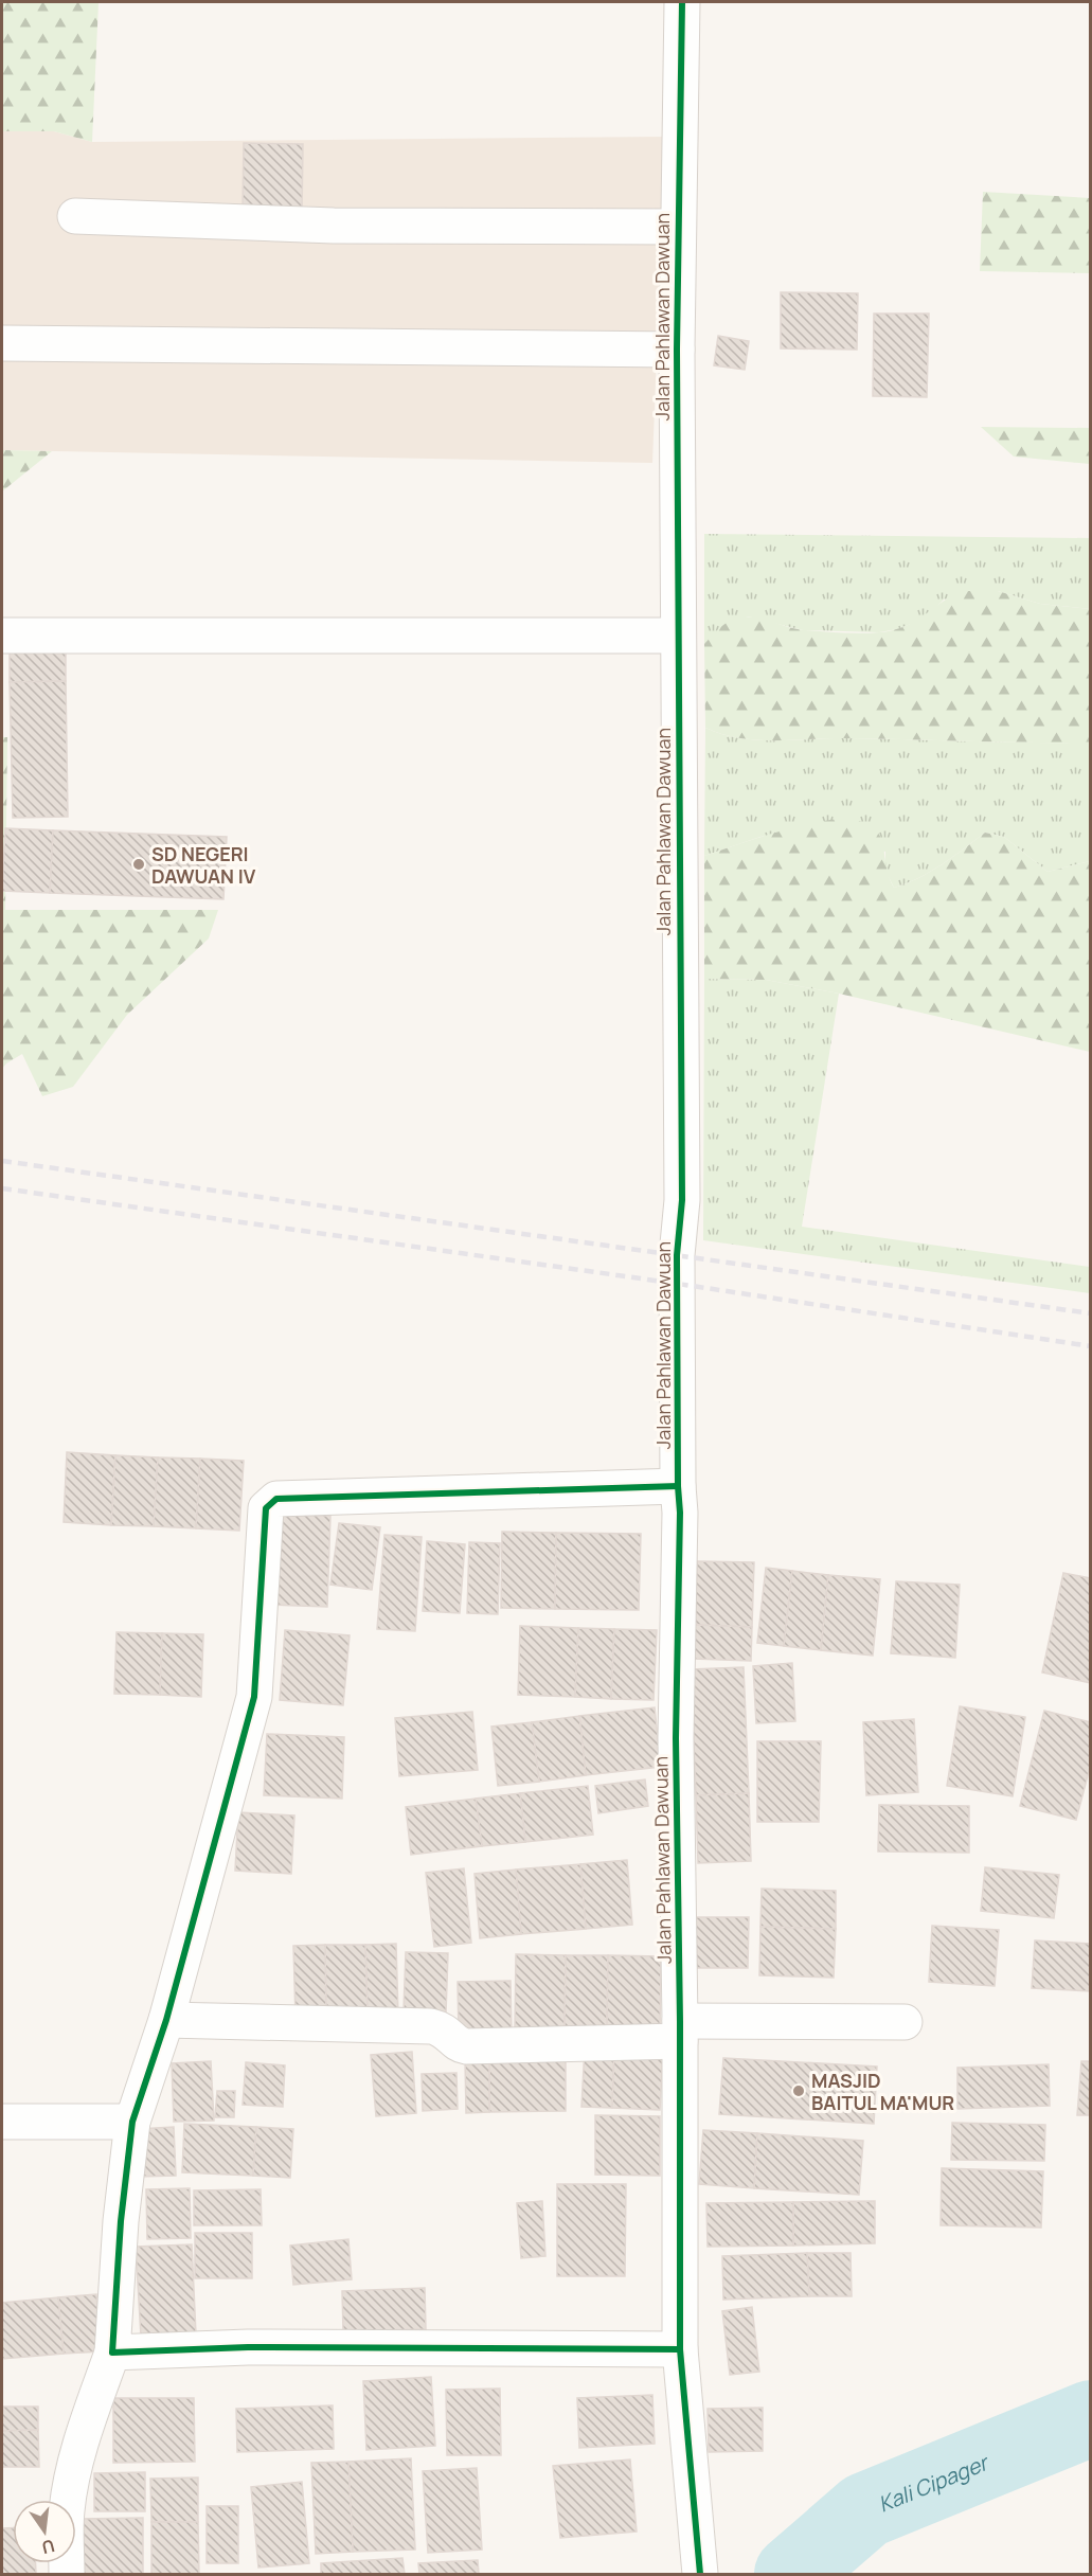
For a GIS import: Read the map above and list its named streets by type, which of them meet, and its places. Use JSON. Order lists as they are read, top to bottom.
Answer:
{
  "streets": {
    "street": ["Jalan Pahlawan Dawuan"]
  },
  "water": ["Kali Cipager"],
  "places": ["SD NEGERI DAWUAN IV", "MASJID BAITUL MA'MUR"],
  "north": "bottom"
}
